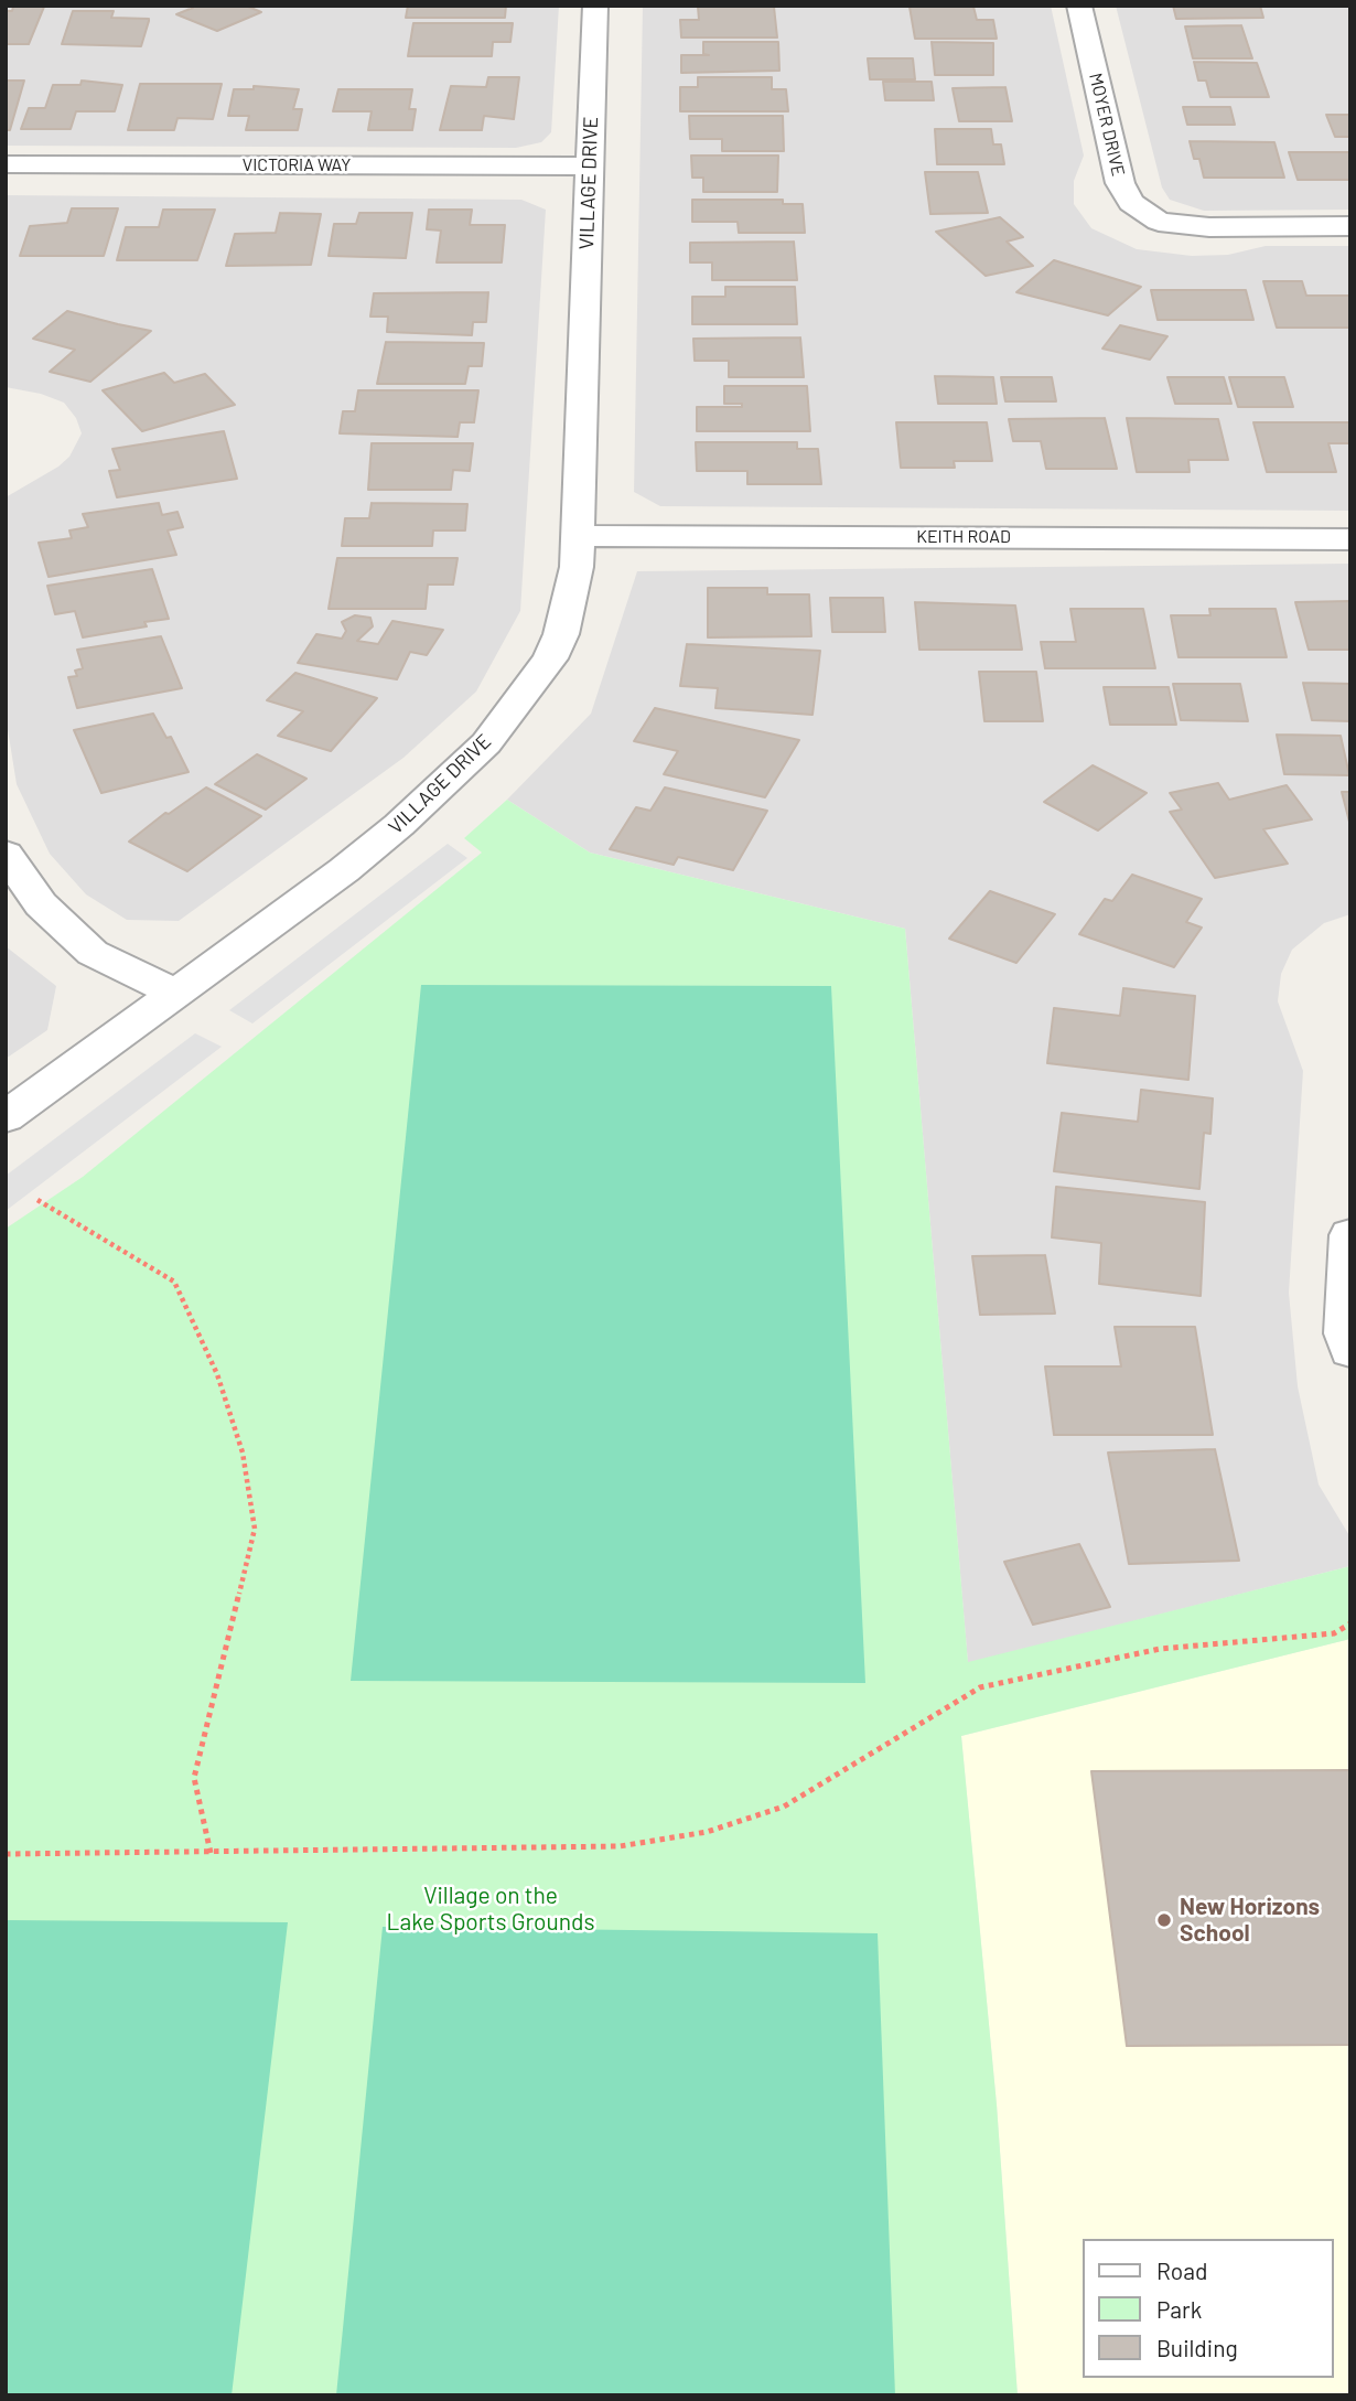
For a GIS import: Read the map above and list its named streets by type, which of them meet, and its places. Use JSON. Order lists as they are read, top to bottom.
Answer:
{
  "streets": {
    "street": [
      "MOYER DRIVE",
      "VICTORIA WAY",
      "VILLAGE DRIVE",
      "KEITH ROAD"
    ]
  },
  "crossings": [
    ["VICTORIA WAY", "VILLAGE DRIVE"],
    ["VILLAGE DRIVE", "KEITH ROAD"]
  ],
  "parks": ["Village on the Lake Sports Grounds"],
  "places": ["New Horizons School"],
  "legend": ["Road", "Park", "Building"]
}
